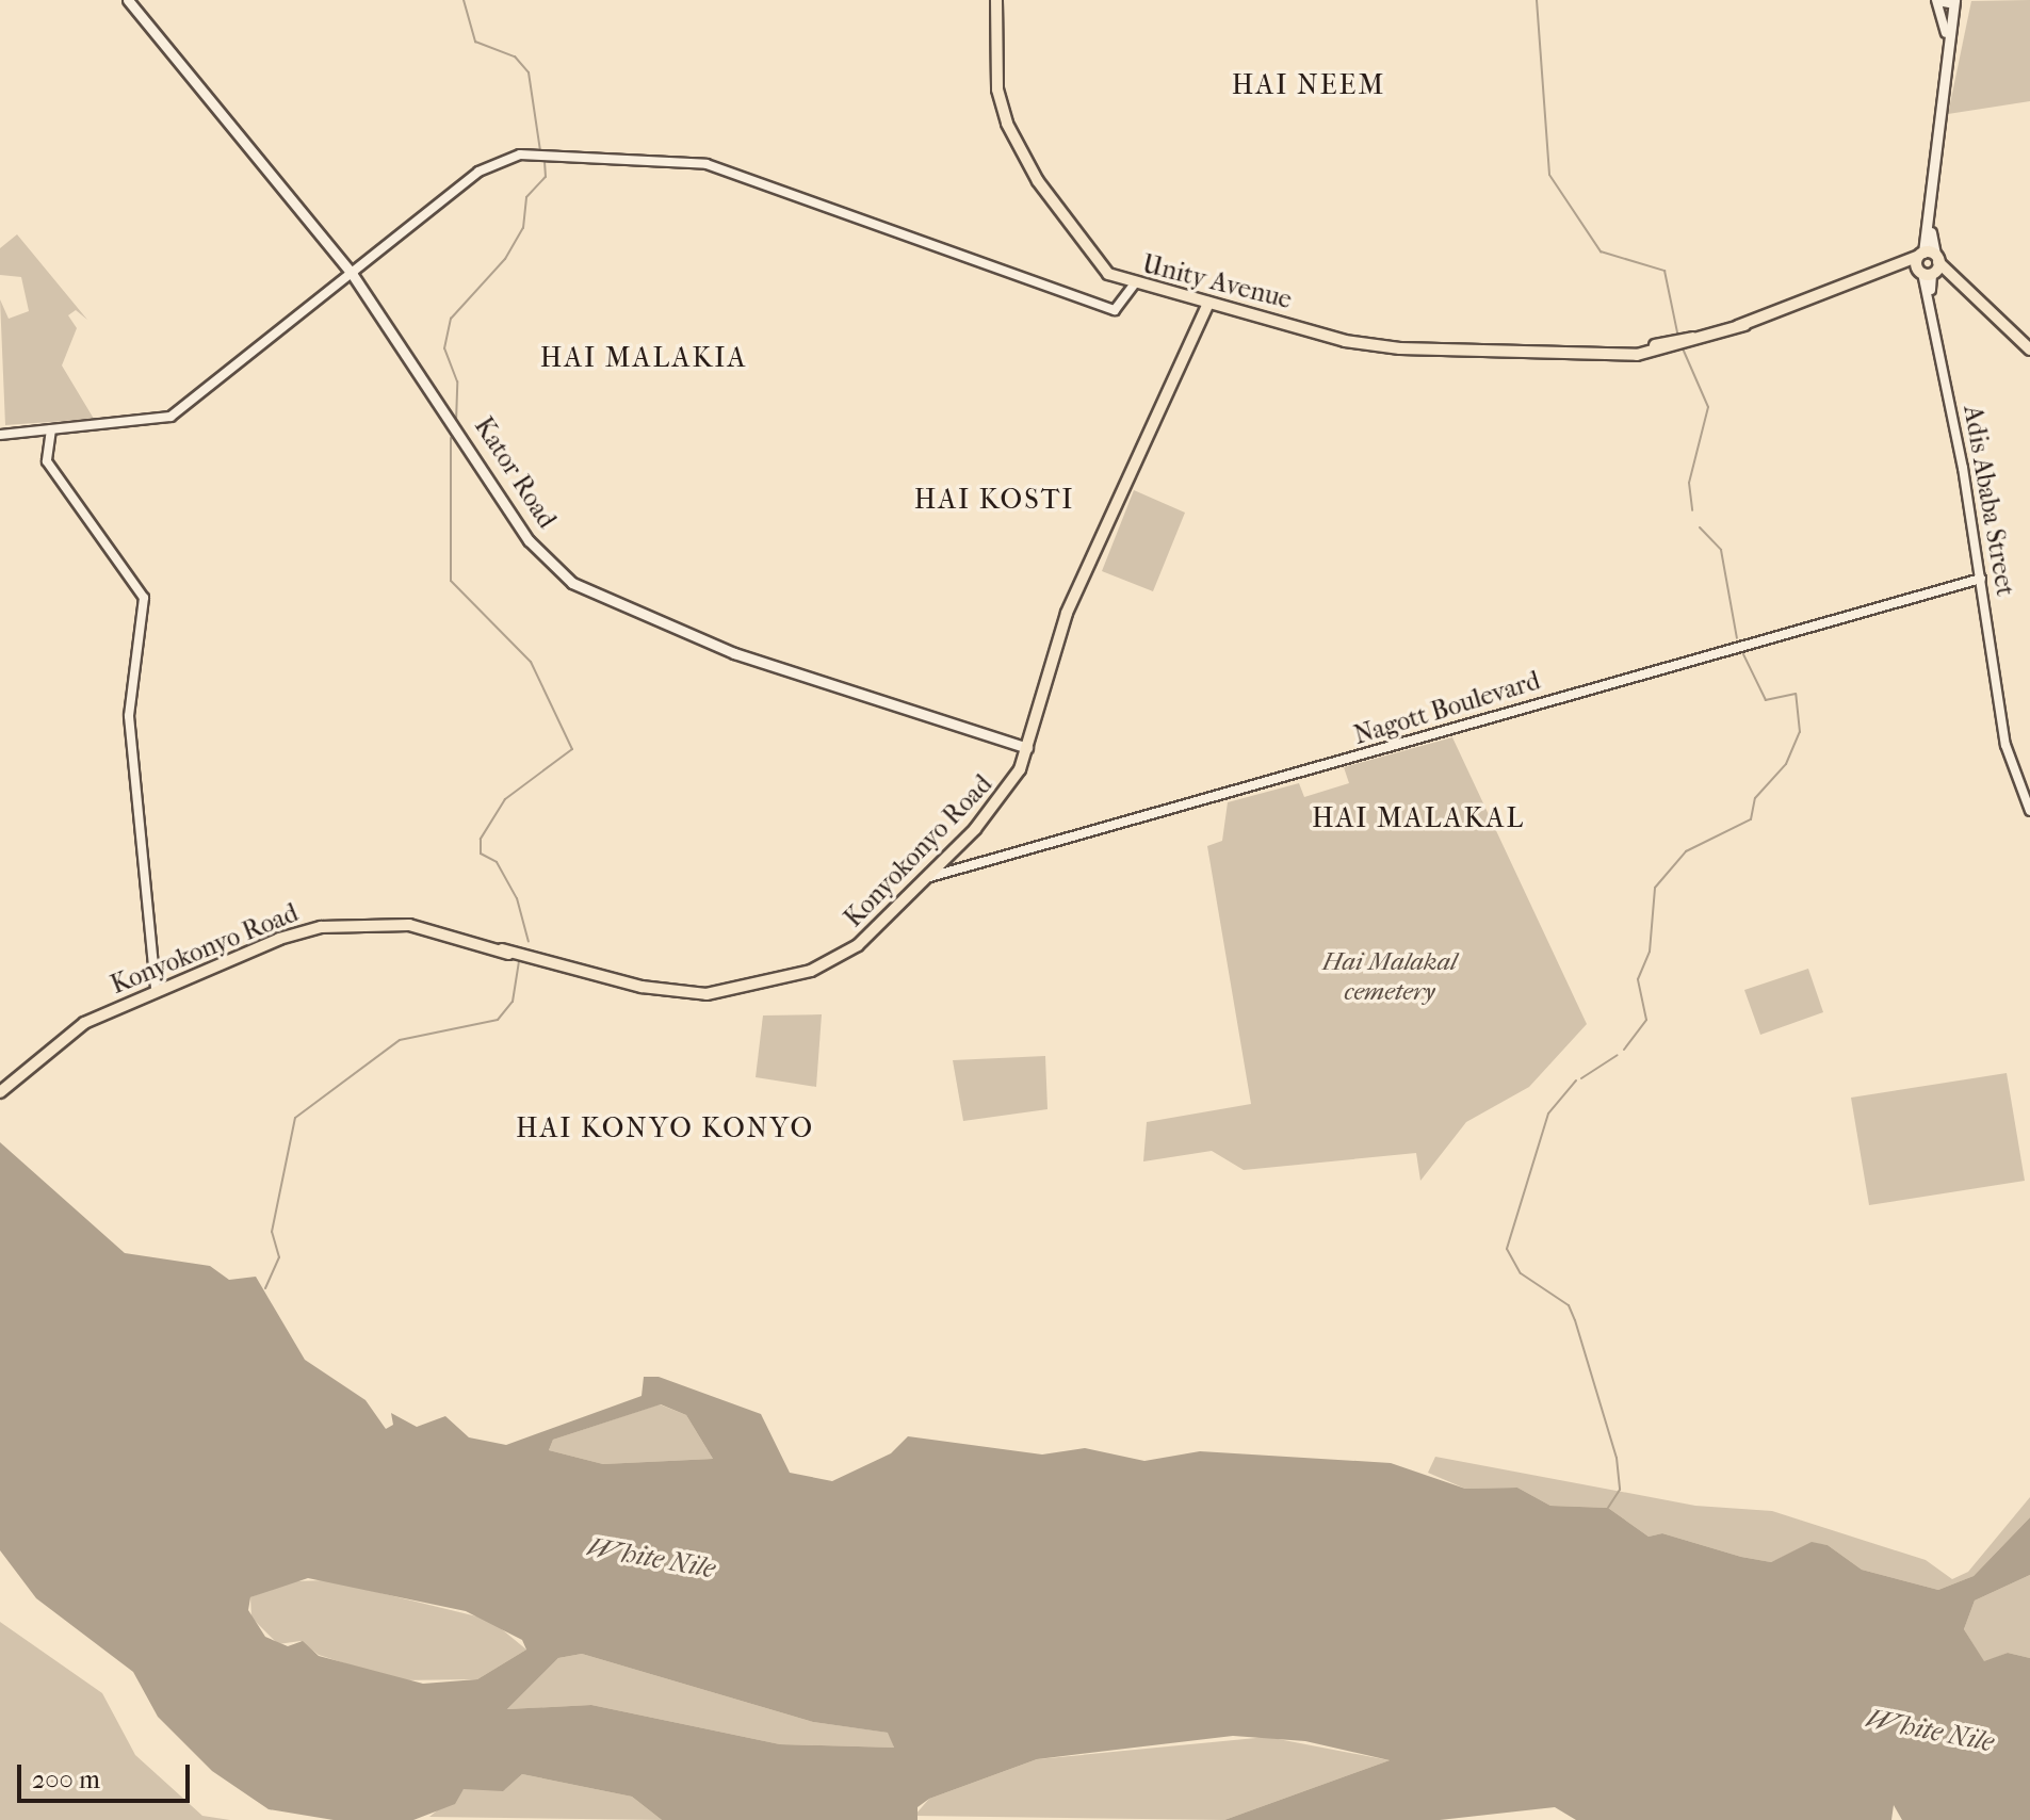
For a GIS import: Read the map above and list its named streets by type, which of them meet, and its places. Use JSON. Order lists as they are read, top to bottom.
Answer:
{
  "streets": {
    "main road": ["Unity Avenue", "Kator Road", "Konyokonyo Road"],
    "street": ["Adis Ababa Street", "Nagott Boulevard"]
  },
  "crossings": [
    ["Unity Avenue", "Adis Ababa Street"],
    ["Unity Avenue", "Konyokonyo Road"],
    ["Kator Road", "Konyokonyo Road"],
    ["Adis Ababa Street", "Nagott Boulevard"],
    ["Nagott Boulevard", "Konyokonyo Road"]
  ],
  "districts": [
    "HAI NEEM",
    "HAI MALAKIA",
    "HAI KOSTI",
    "HAI MALAKAL",
    "HAI KONYO KONYO"
  ],
  "water": ["White Nile"],
  "parks": ["Hai Malakal cemetery"],
  "scale_bar": "200 m"
}
